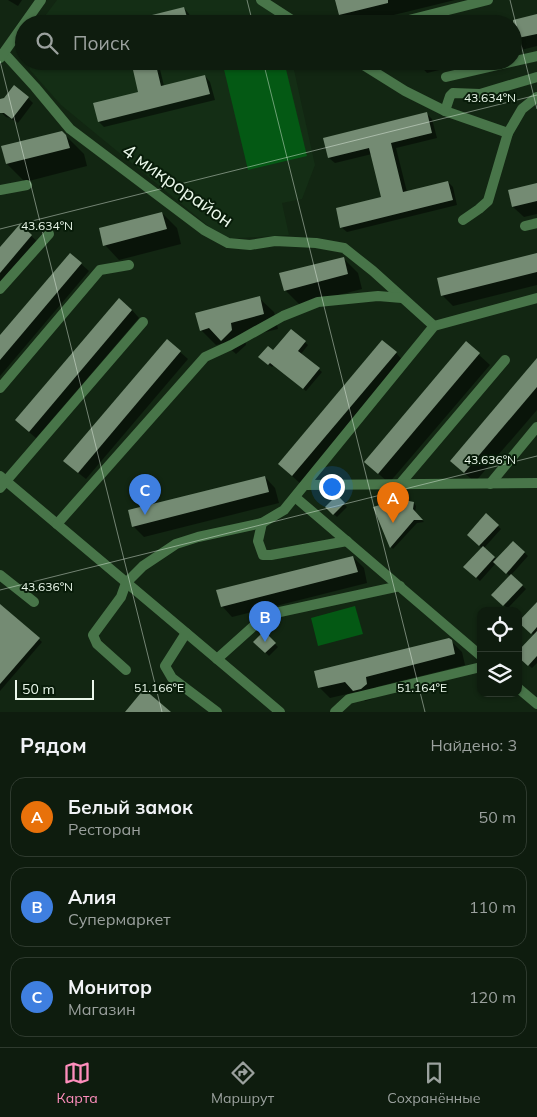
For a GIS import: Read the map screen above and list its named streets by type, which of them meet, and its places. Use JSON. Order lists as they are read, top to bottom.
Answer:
{
  "streets": {
    "street": ["4 микрорайон"]
  },
  "scale_bar": "50 m",
  "page": {
    "search": "Поиск",
    "pins": ["C", "A", "B"],
    "scale": "50 m",
    "heading": ["Рядом", "Найдено: 3"],
    "list": [
      {
        "mark": "A",
        "name": "Белый замок",
        "note": "Ресторан",
        "value": "50 m"
      },
      {
        "mark": "B",
        "name": "Алия",
        "note": "Супермаркет",
        "value": "110 m"
      },
      {
        "mark": "C",
        "name": "Монитор",
        "note": "Магазин",
        "value": "120 m"
      }
    ],
    "nav": ["Карта", "Маршрут", "Сохранённые"]
  },
  "coordinates": [
    "43.634°N",
    "43.636°N",
    "51.166°E",
    "51.164°E"
  ]
}
